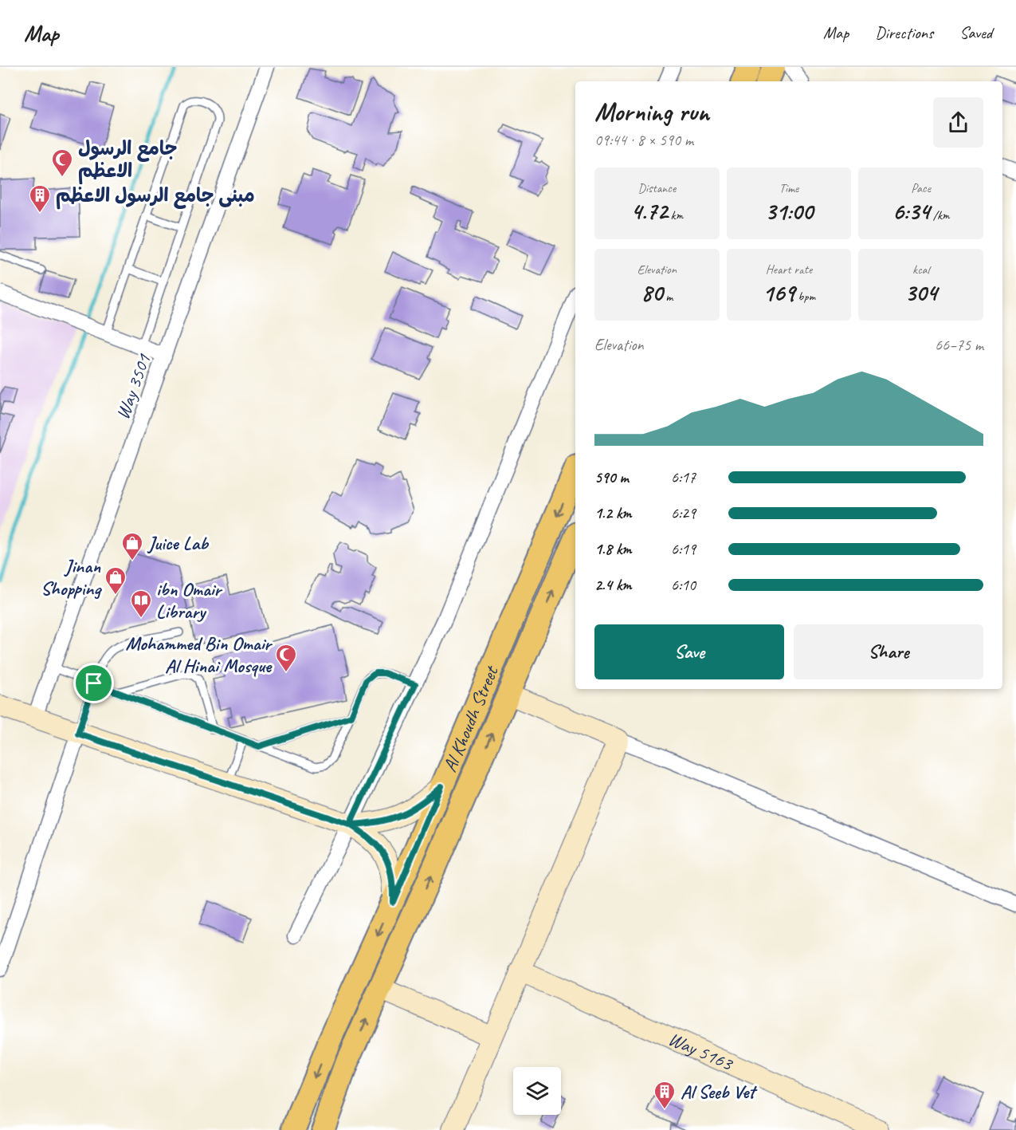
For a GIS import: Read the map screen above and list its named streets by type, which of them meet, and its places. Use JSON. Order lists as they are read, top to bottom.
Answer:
{
  "streets": {
    "main road": ["Al Khoudh Street"],
    "street": ["Way 3501", "Way 5163"]
  },
  "places": {
    "mosque": ["جامع الرسول الاعظم", "Mohammed Bin Omair Al Hinai Mosque"],
    "building": ["مبنى جامع الرسول الاعظم", "Al Seeb Vet"],
    "shop": ["Juice Lab", "Jinan Shopping"],
    "library": ["ibn Omair Library"]
  },
  "page": {
    "header": "Map",
    "nav": ["Map", "Directions", "Saved"],
    "heading": ["Morning run", "09:44 · 8 × 590 m"],
    "stats": [
      ["Distance", "4.72 km"],
      ["Time", "31:00"],
      ["Pace", "6:34 /km"],
      ["Elevation", "80 m"],
      ["Heart rate", "169 bpm"],
      ["kcal", "304"]
    ],
    "chart": ["Elevation", "66–75 m"],
    "list": [
      {
        "name": "590 m",
        "note": "6:17"
      },
      {
        "name": "1.2 km",
        "note": "6:29"
      },
      {
        "name": "1.8 km",
        "note": "6:19"
      },
      {
        "name": "2.4 km",
        "note": "6:10"
      }
    ],
    "buttons": ["Save", "Share"]
  }
}
